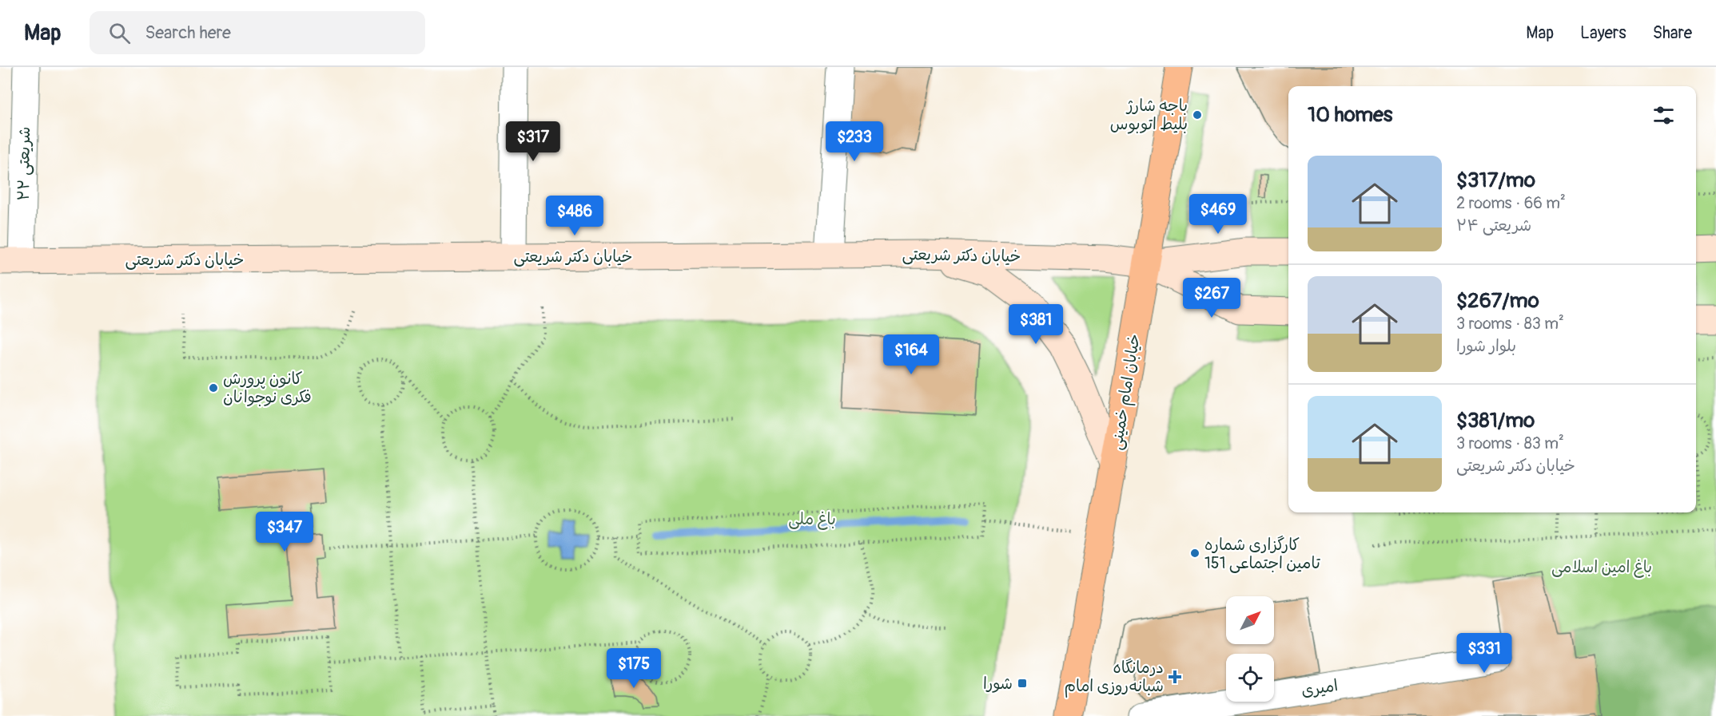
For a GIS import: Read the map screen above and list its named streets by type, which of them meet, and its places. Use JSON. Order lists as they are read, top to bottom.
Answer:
{
  "streets": {
    "main road": ["خیابان دکتر شریعتی", "خیابان امام خمینی"],
    "street": ["شریعتی ۲۲", "امیری"]
  },
  "crossings": [
    ["شریعتی ۲۲", "خیابان دکتر شریعتی"],
    ["خیابان دکتر شریعتی", "خیابان امام خمینی"]
  ],
  "parks": ["باغ ملی", "باغ امین اسلامی"],
  "places": {
    "other": ["باجه شارژ بلیط اتوبوس", "کانون پرورش فکری نوجوانان", "کارگزاری شماره 151 تامین اجتماعی"],
    "health": ["درمانگاه شبانه‌روزی امام"],
    "transit": ["شورا"]
  },
  "north": "top right",
  "page": {
    "header": "Map",
    "search": "Search here",
    "nav": ["Map", "Layers", "Share"],
    "heading": "10 homes",
    "price": [
      "$317",
      "$233",
      "$469",
      "$486",
      "$267",
      "$381",
      "$164",
      "$347",
      "$331",
      "$175"
    ],
    "list": [
      {
        "name": "$317/mo",
        "note": "2 rooms · 66 m² · شریعتی ۲۴"
      },
      {
        "name": "$267/mo",
        "note": "3 rooms · 83 m² · بلوار شورا"
      },
      {
        "name": "$381/mo",
        "note": "3 rooms · 83 m² · خیابان دکتر شریعتی"
      }
    ]
  }
}
